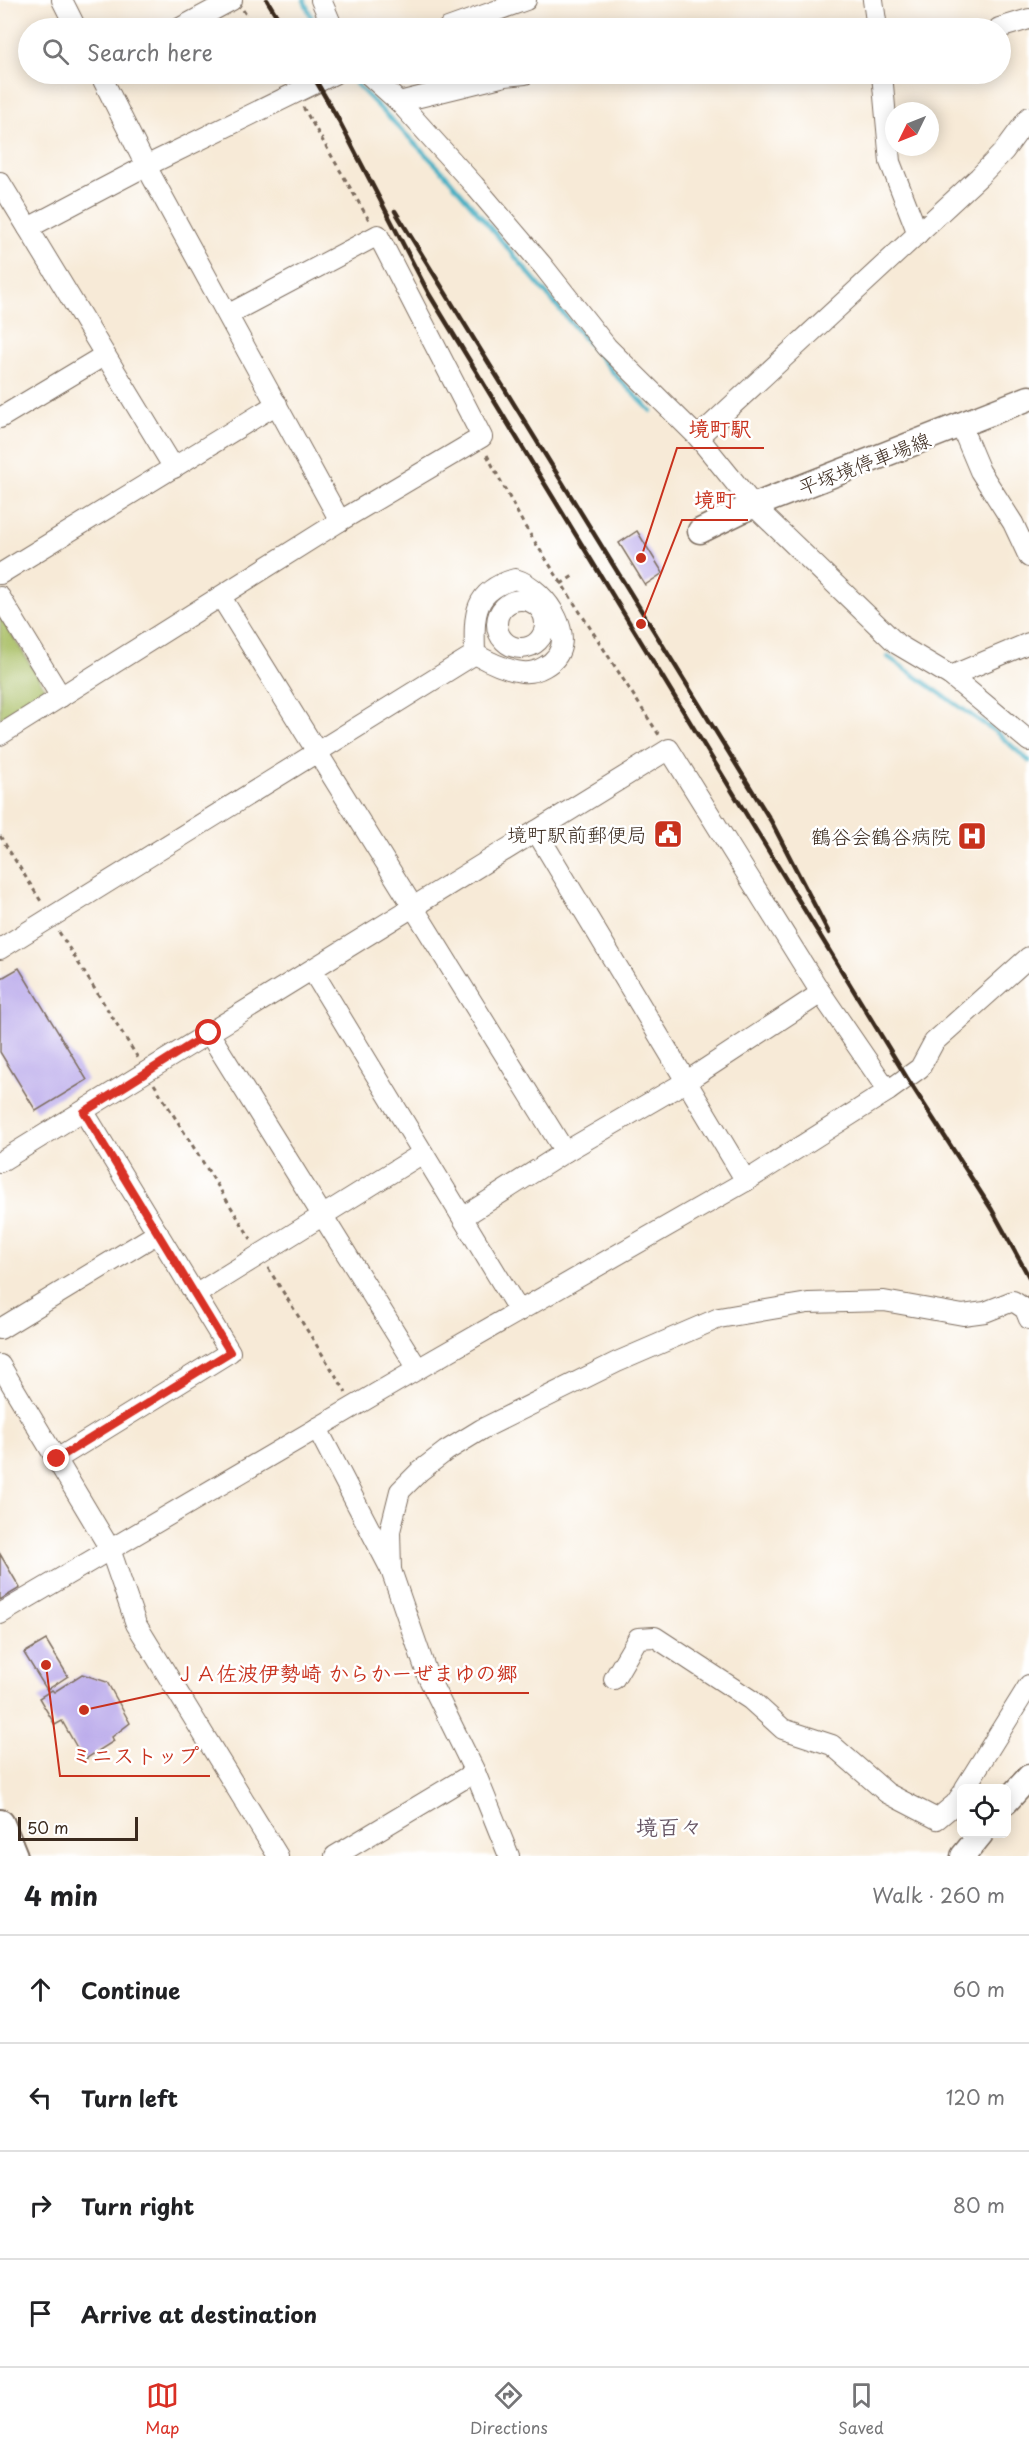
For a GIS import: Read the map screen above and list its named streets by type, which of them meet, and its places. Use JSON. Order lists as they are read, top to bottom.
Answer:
{
  "streets": {
    "main road": ["平塚境停車場線"]
  },
  "districts": ["境百々"],
  "places": {
    "other": [
      "境町駅",
      "境町",
      "ミニストップ",
      "ＪＡ佐波伊勢崎 からかーぜまゆの郷"
    ],
    "public building": ["境町駅前郵便局"],
    "hospital": ["鶴谷会鶴谷病院"]
  },
  "scale_bar": "50 m",
  "north": "bottom left",
  "page": {
    "search": "Search here",
    "scale": "50 m",
    "heading": ["4 min", "Walk · 260 m"],
    "list": [
      ["Continue", "60 m"],
      ["Turn left", "120 m"],
      ["Turn right", "80 m"],
      "Arrive at destination"
    ],
    "nav": ["Map", "Directions", "Saved"]
  }
}
